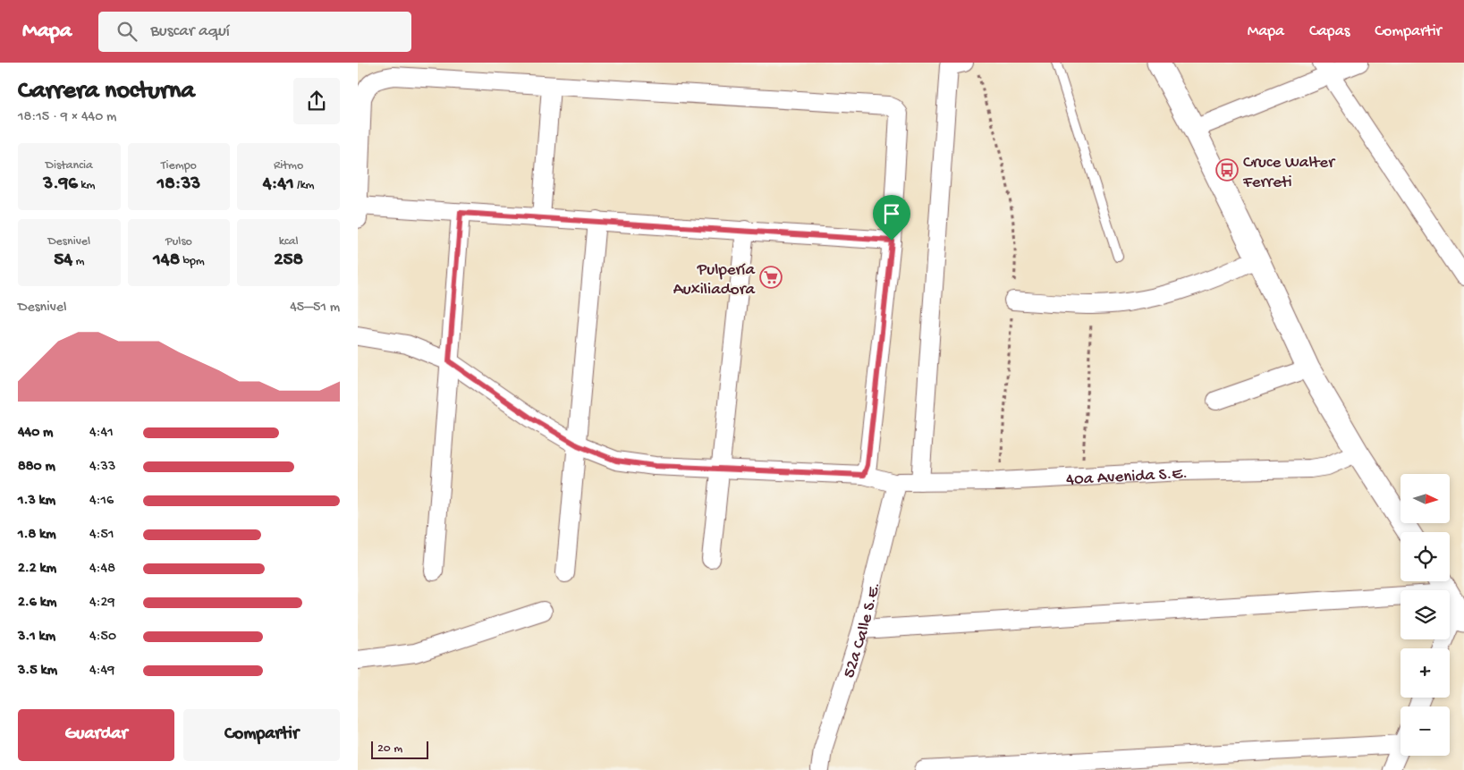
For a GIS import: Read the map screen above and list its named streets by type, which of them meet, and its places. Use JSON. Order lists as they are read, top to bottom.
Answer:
{
  "streets": {
    "street": ["40a Avenida S.E.", "52a Calle S.E."]
  },
  "crossings": [
    ["40a Avenida S.E.", "52a Calle S.E."]
  ],
  "places": {
    "bus stop": ["Cruce Walter Ferreti"],
    "supermarket": ["Pulpería Auxiliadora"]
  },
  "scale_bar": "20 m",
  "north": "right",
  "page": {
    "header": "Mapa",
    "search": "Buscar aquí",
    "nav": ["Mapa", "Capas", "Compartir"],
    "heading": ["Carrera nocturna", "18:15 · 9 × 440 m"],
    "stats": [
      ["Distancia", "3.96 km"],
      ["Tiempo", "18:33"],
      ["Ritmo", "4:41 /km"],
      ["Desnivel", "54 m"],
      ["Pulso", "148 bpm"],
      ["kcal", "258"]
    ],
    "chart": ["Desnivel", "45–51 m"],
    "list": [
      {
        "name": "440 m",
        "note": "4:41"
      },
      {
        "name": "880 m",
        "note": "4:33"
      },
      {
        "name": "1.3 km",
        "note": "4:16"
      },
      {
        "name": "1.8 km",
        "note": "4:51"
      },
      {
        "name": "2.2 km",
        "note": "4:48"
      },
      {
        "name": "2.6 km",
        "note": "4:29"
      },
      {
        "name": "3.1 km",
        "note": "4:50"
      },
      {
        "name": "3.5 km",
        "note": "4:49"
      }
    ],
    "map_buttons": ["+", "−"],
    "buttons": ["Guardar", "Compartir"],
    "scale": "20 m"
  }
}
